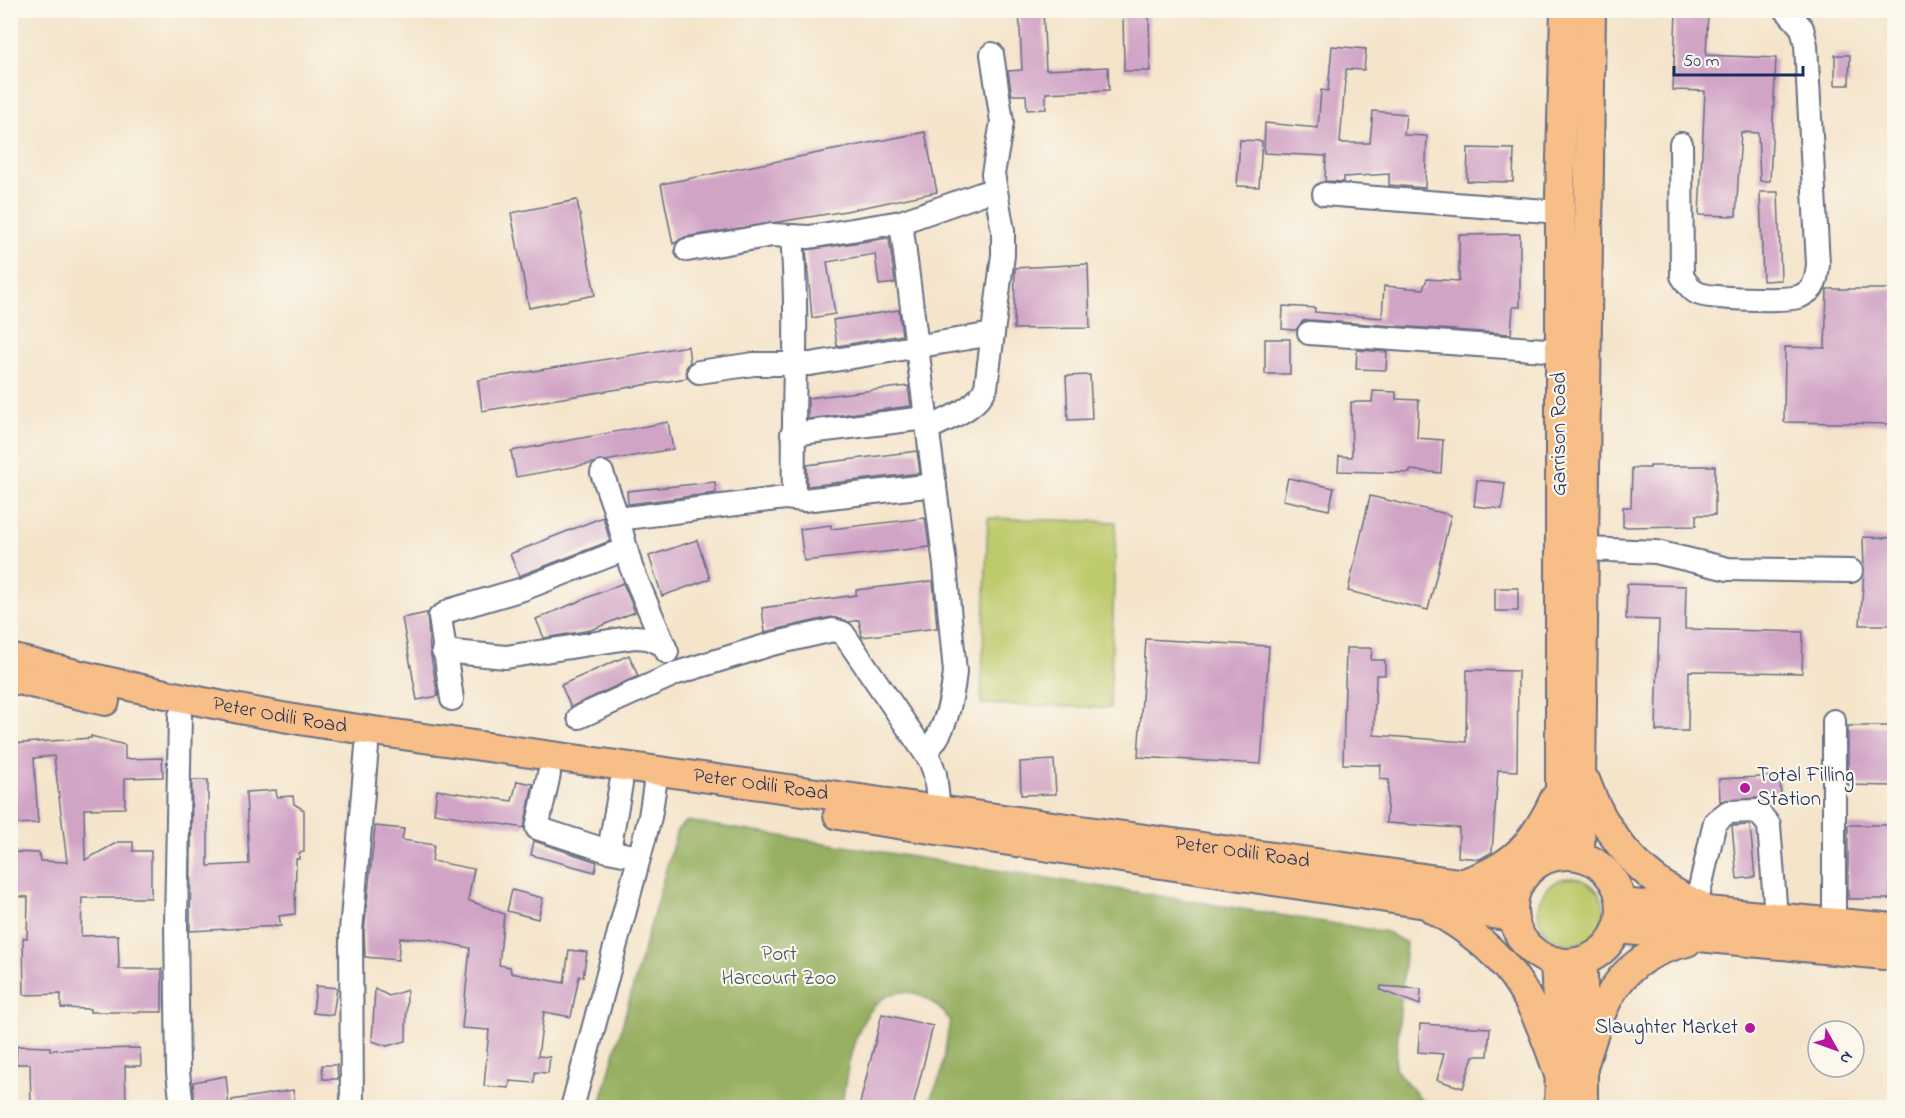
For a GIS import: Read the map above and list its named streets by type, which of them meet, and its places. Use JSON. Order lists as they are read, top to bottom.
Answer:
{
  "streets": {
    "main road": ["Garrison Road", "Peter Odili Road"]
  },
  "crossings": [
    ["Garrison Road", "Peter Odili Road"]
  ],
  "parks": ["Port Harcourt Zoo"],
  "places": ["Total Filling Station", "Slaughter Market"],
  "scale_bar": "50 m",
  "north": "bottom right"
}
